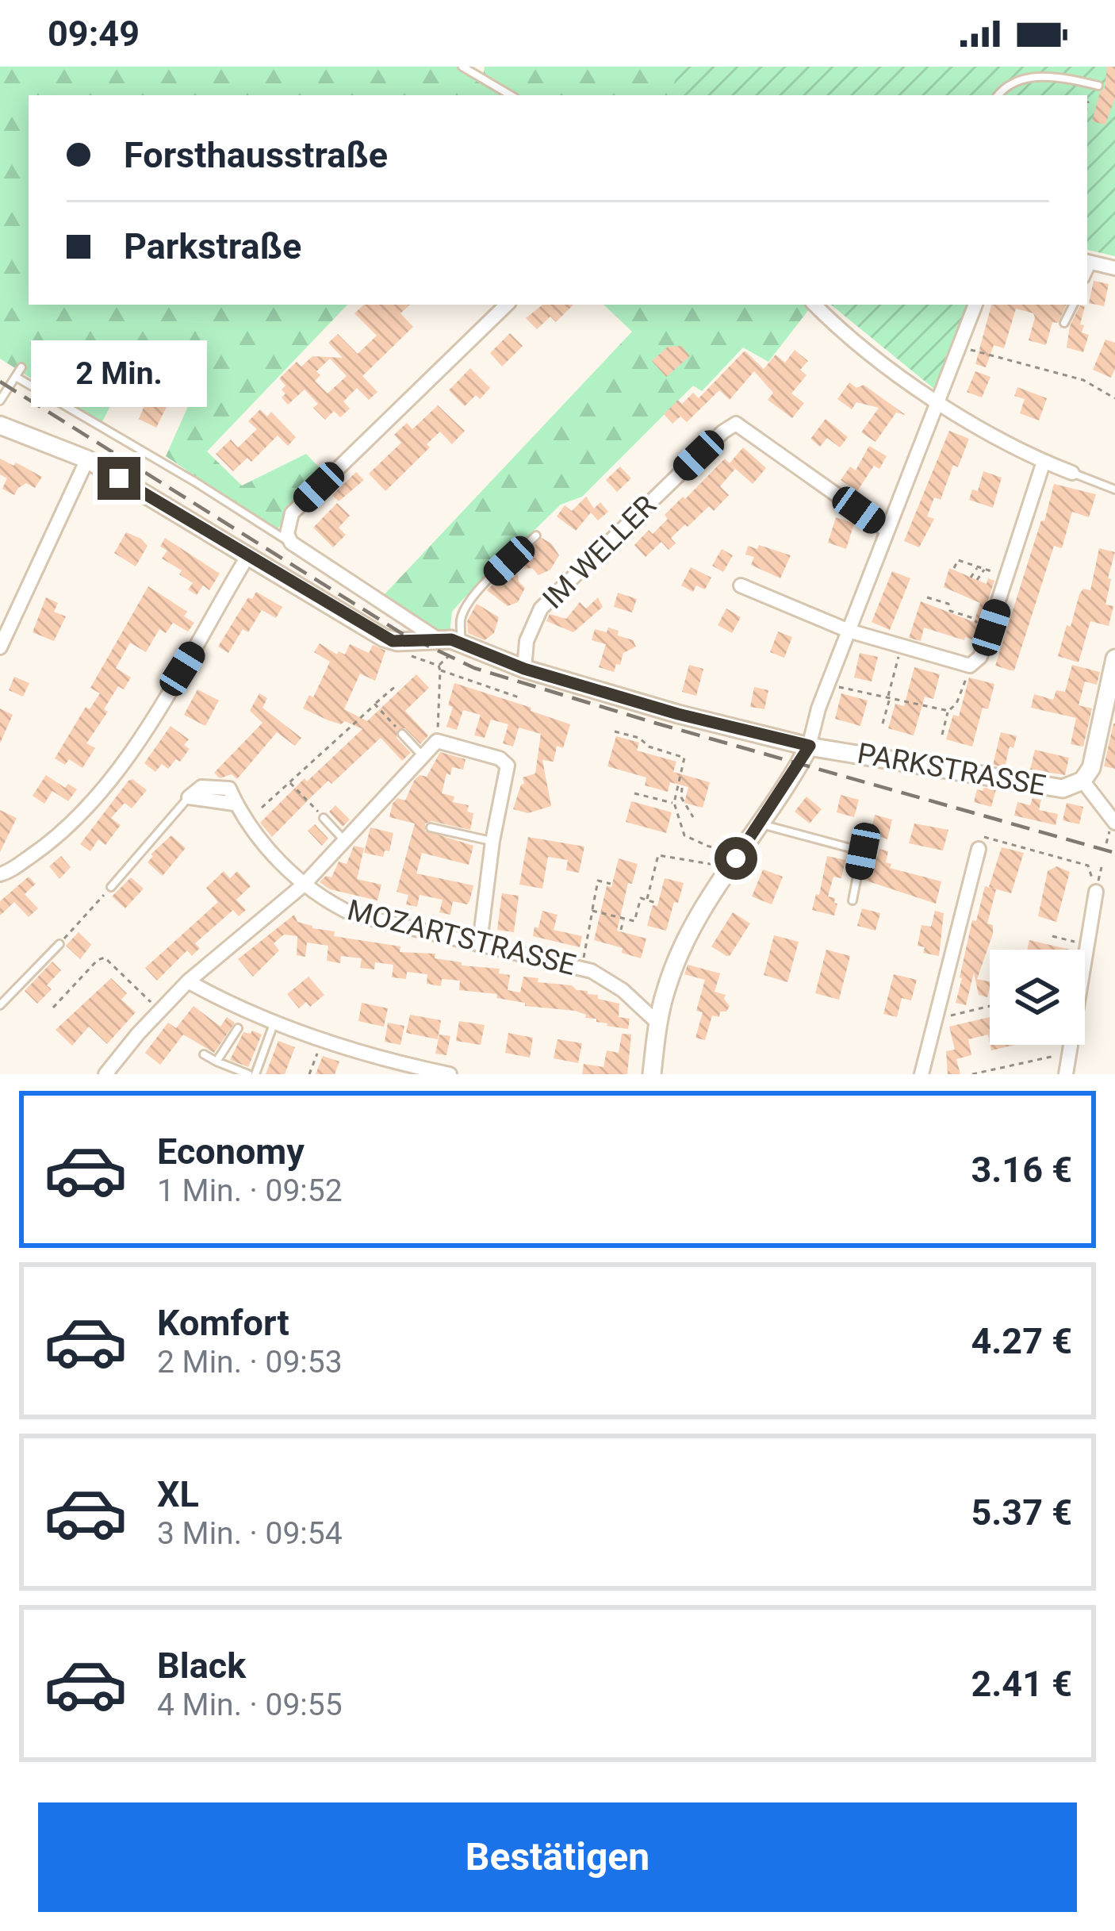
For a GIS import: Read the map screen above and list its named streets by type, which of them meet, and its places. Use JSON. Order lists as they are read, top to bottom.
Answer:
{
  "streets": {
    "street": ["IM WELLER", "PARKSTRASSE", "MOZARTSTRASSE"]
  },
  "crossings": [
    ["IM WELLER", "PARKSTRASSE"]
  ],
  "page": {
    "status": "09:49",
    "banner": ["Forsthausstraße", "Parkstraße"],
    "bubble": "2 Min.",
    "list": [
      {
        "name": "Economy",
        "note": "1 Min. · 09:52",
        "value": "3.16 €"
      },
      {
        "name": "Komfort",
        "note": "2 Min. · 09:53",
        "value": "4.27 €"
      },
      {
        "name": "XL",
        "note": "3 Min. · 09:54",
        "value": "5.37 €"
      },
      {
        "name": "Black",
        "note": "4 Min. · 09:55",
        "value": "2.41 €"
      }
    ],
    "buttons": "Bestätigen"
  }
}
